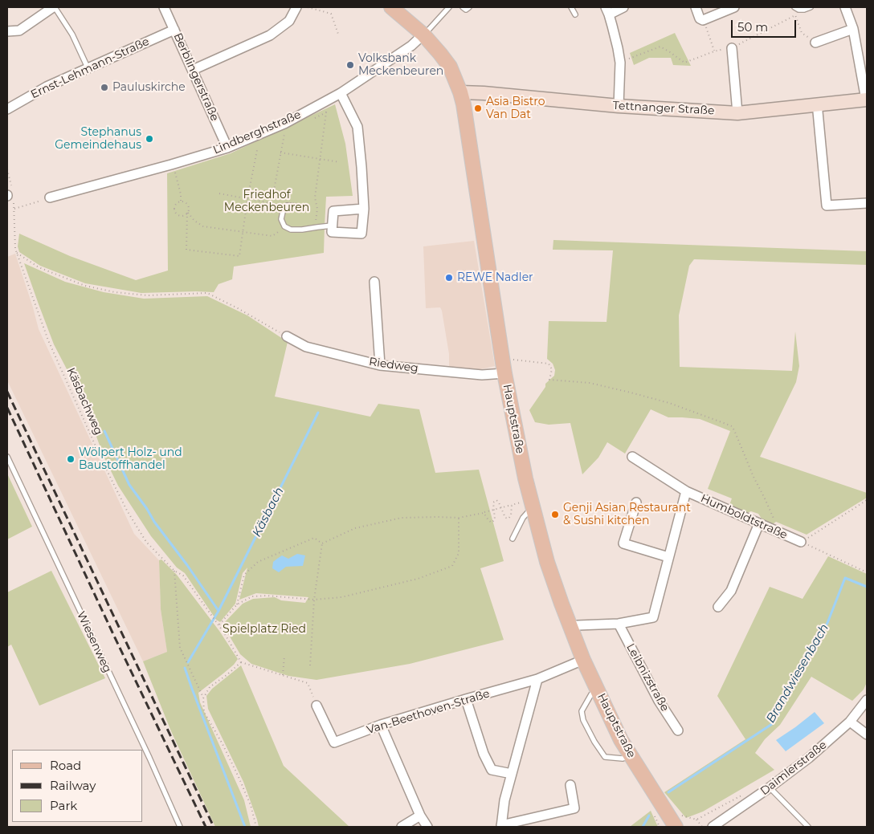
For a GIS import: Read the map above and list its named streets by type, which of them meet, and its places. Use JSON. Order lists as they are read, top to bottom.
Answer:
{
  "streets": {
    "main road": ["Tettnanger Straße", "Hauptstraße"],
    "street": [
      "Ernst-Lehmann-Straße",
      "Berblingerstraße",
      "Lindberghstraße",
      "Riedweg",
      "Humboldtstraße",
      "Leibnizstraße",
      "Van-Beethoven-Straße",
      "Daimlerstraße"
    ],
    "lane": ["Wiesenweg"],
    "path": ["Käsbachweg"]
  },
  "crossings": [
    ["Ernst-Lehmann-Straße", "Berblingerstraße"],
    ["Berblingerstraße", "Lindberghstraße"],
    ["Tettnanger Straße", "Hauptstraße"],
    ["Lindberghstraße", "Hauptstraße"],
    ["Riedweg", "Hauptstraße"],
    ["Hauptstraße", "Humboldtstraße"],
    ["Hauptstraße", "Van-Beethoven-Straße"],
    ["Humboldtstraße", "Leibnizstraße"]
  ],
  "water": ["Käsbach", "Brandwiesenbach"],
  "parks": ["Friedhof Meckenbeuren", "Spielplatz Ried"],
  "places": [
    "Volksbank Meckenbeuren",
    "Pauluskirche",
    "Asia Bistro Van Dat",
    "Stephanus Gemeindehaus",
    "REWE Nadler",
    "Wölpert Holz- und Baustoffhandel",
    "Genji Asian Restaurant & Sushi kitchen"
  ],
  "legend": ["Road", "Railway", "Park"],
  "scale_bar": "50 m"
}
